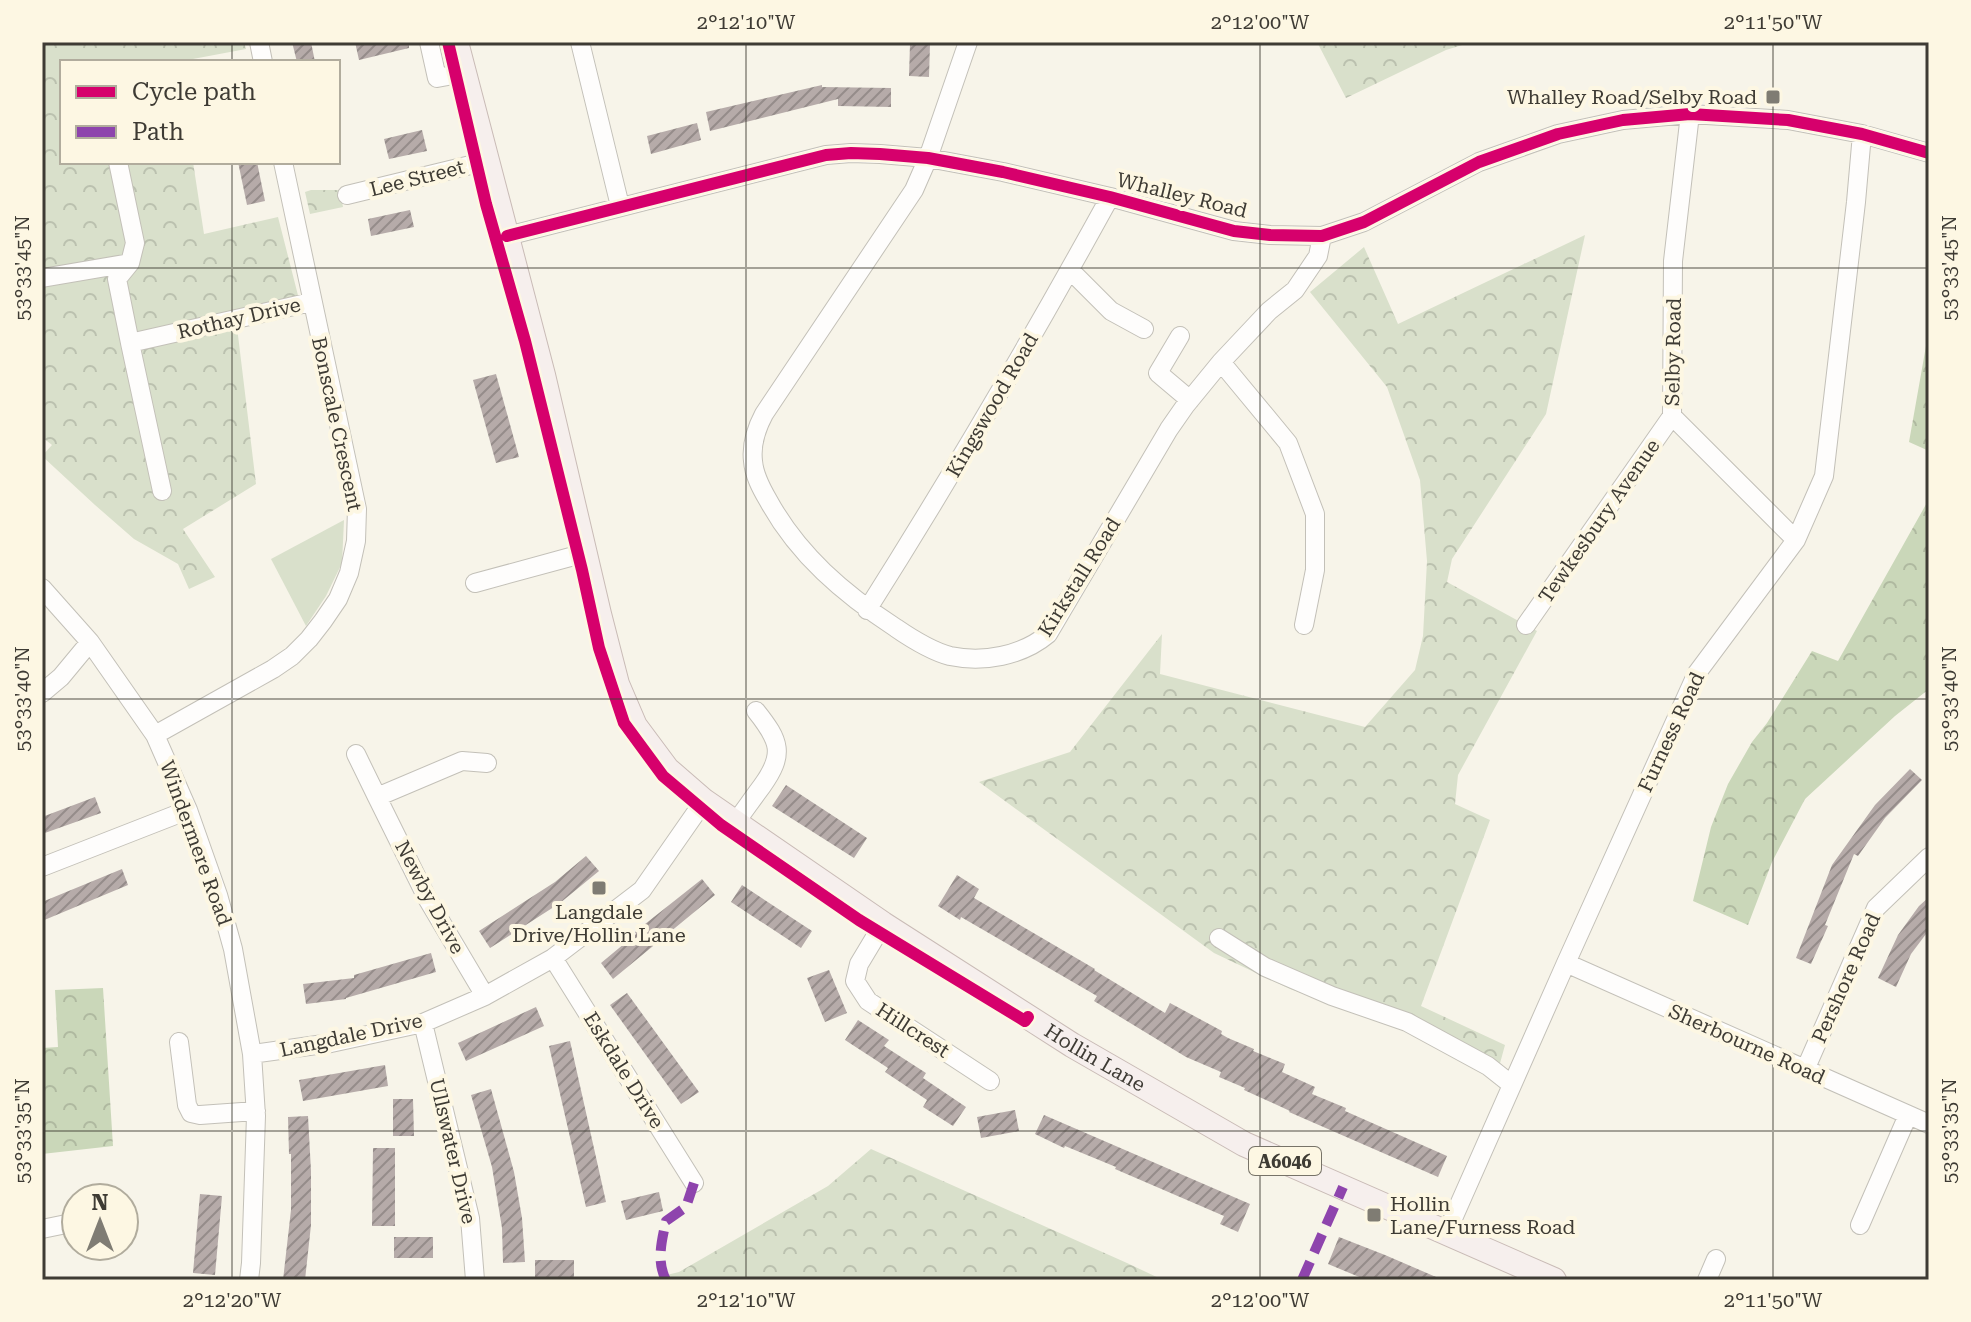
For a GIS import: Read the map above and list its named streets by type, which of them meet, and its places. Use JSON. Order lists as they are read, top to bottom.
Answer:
{
  "streets": {
    "main road": ["Hollin Lane", "A6046"],
    "street": [
      "Lee Street",
      "Whalley Road",
      "Rothay Drive",
      "Selby Road",
      "Kingswood Road",
      "Bonscale Crescent",
      "Tewkesbury Avenue",
      "Kirkstall Road",
      "Furness Road",
      "Windermere Road",
      "Newby Drive",
      "Pershore Road",
      "Hillcrest",
      "Langdale Drive",
      "Sherbourne Road",
      "Eskdale Drive",
      "Ullswater Drive"
    ]
  },
  "crossings": [
    ["Lee Street", "Hollin Lane"],
    ["Whalley Road", "Selby Road"],
    ["Whalley Road", "Kingswood Road"],
    ["Whalley Road", "Kirkstall Road"],
    ["Whalley Road", "Furness Road"],
    ["Whalley Road", "Hollin Lane"],
    ["Rothay Drive", "Bonscale Crescent"],
    ["Selby Road", "Tewkesbury Avenue"],
    ["Selby Road", "Furness Road"],
    ["Kingswood Road", "Kirkstall Road"],
    ["Bonscale Crescent", "Windermere Road"],
    ["Furness Road", "Sherbourne Road"],
    ["Furness Road", "Hollin Lane"],
    ["Windermere Road", "Langdale Drive"],
    ["Newby Drive", "Langdale Drive"],
    ["Pershore Road", "Sherbourne Road"],
    ["Hillcrest", "Hollin Lane"],
    ["Langdale Drive", "Hollin Lane"],
    ["Langdale Drive", "Eskdale Drive"],
    ["Langdale Drive", "Ullswater Drive"]
  ],
  "places": {
    "transit": ["Whalley Road/Selby Road", "Langdale Drive/Hollin Lane", "Hollin Lane/Furness Road"]
  },
  "legend": ["Cycle path", "Path"],
  "north": "top",
  "coordinates": [
    "2°12'10\"W",
    "2°12'00\"W",
    "2°11'50\"W",
    "53°33'45\"N",
    "53°33'40\"N",
    "53°33'35\"N",
    "2°12'20\"W"
  ]
}
